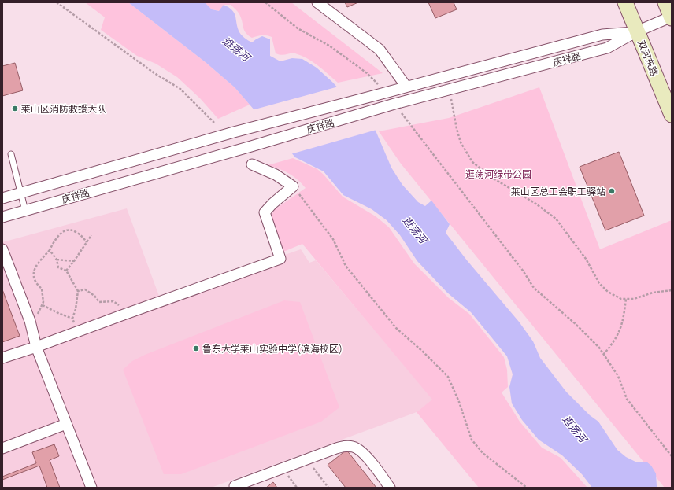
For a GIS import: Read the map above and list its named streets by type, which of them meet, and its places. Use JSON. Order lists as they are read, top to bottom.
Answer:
{
  "streets": {
    "street": ["双河东路", "庆祥路"]
  },
  "crossings": [
    ["双河东路", "庆祥路"]
  ],
  "water": ["逛荡河"],
  "parks": ["逛荡河绿带公园"],
  "places": ["莱山区消防救援大队", "莱山区总工会职工驿站", "鲁东大学莱山实验中学(滨海校区)"]
}
